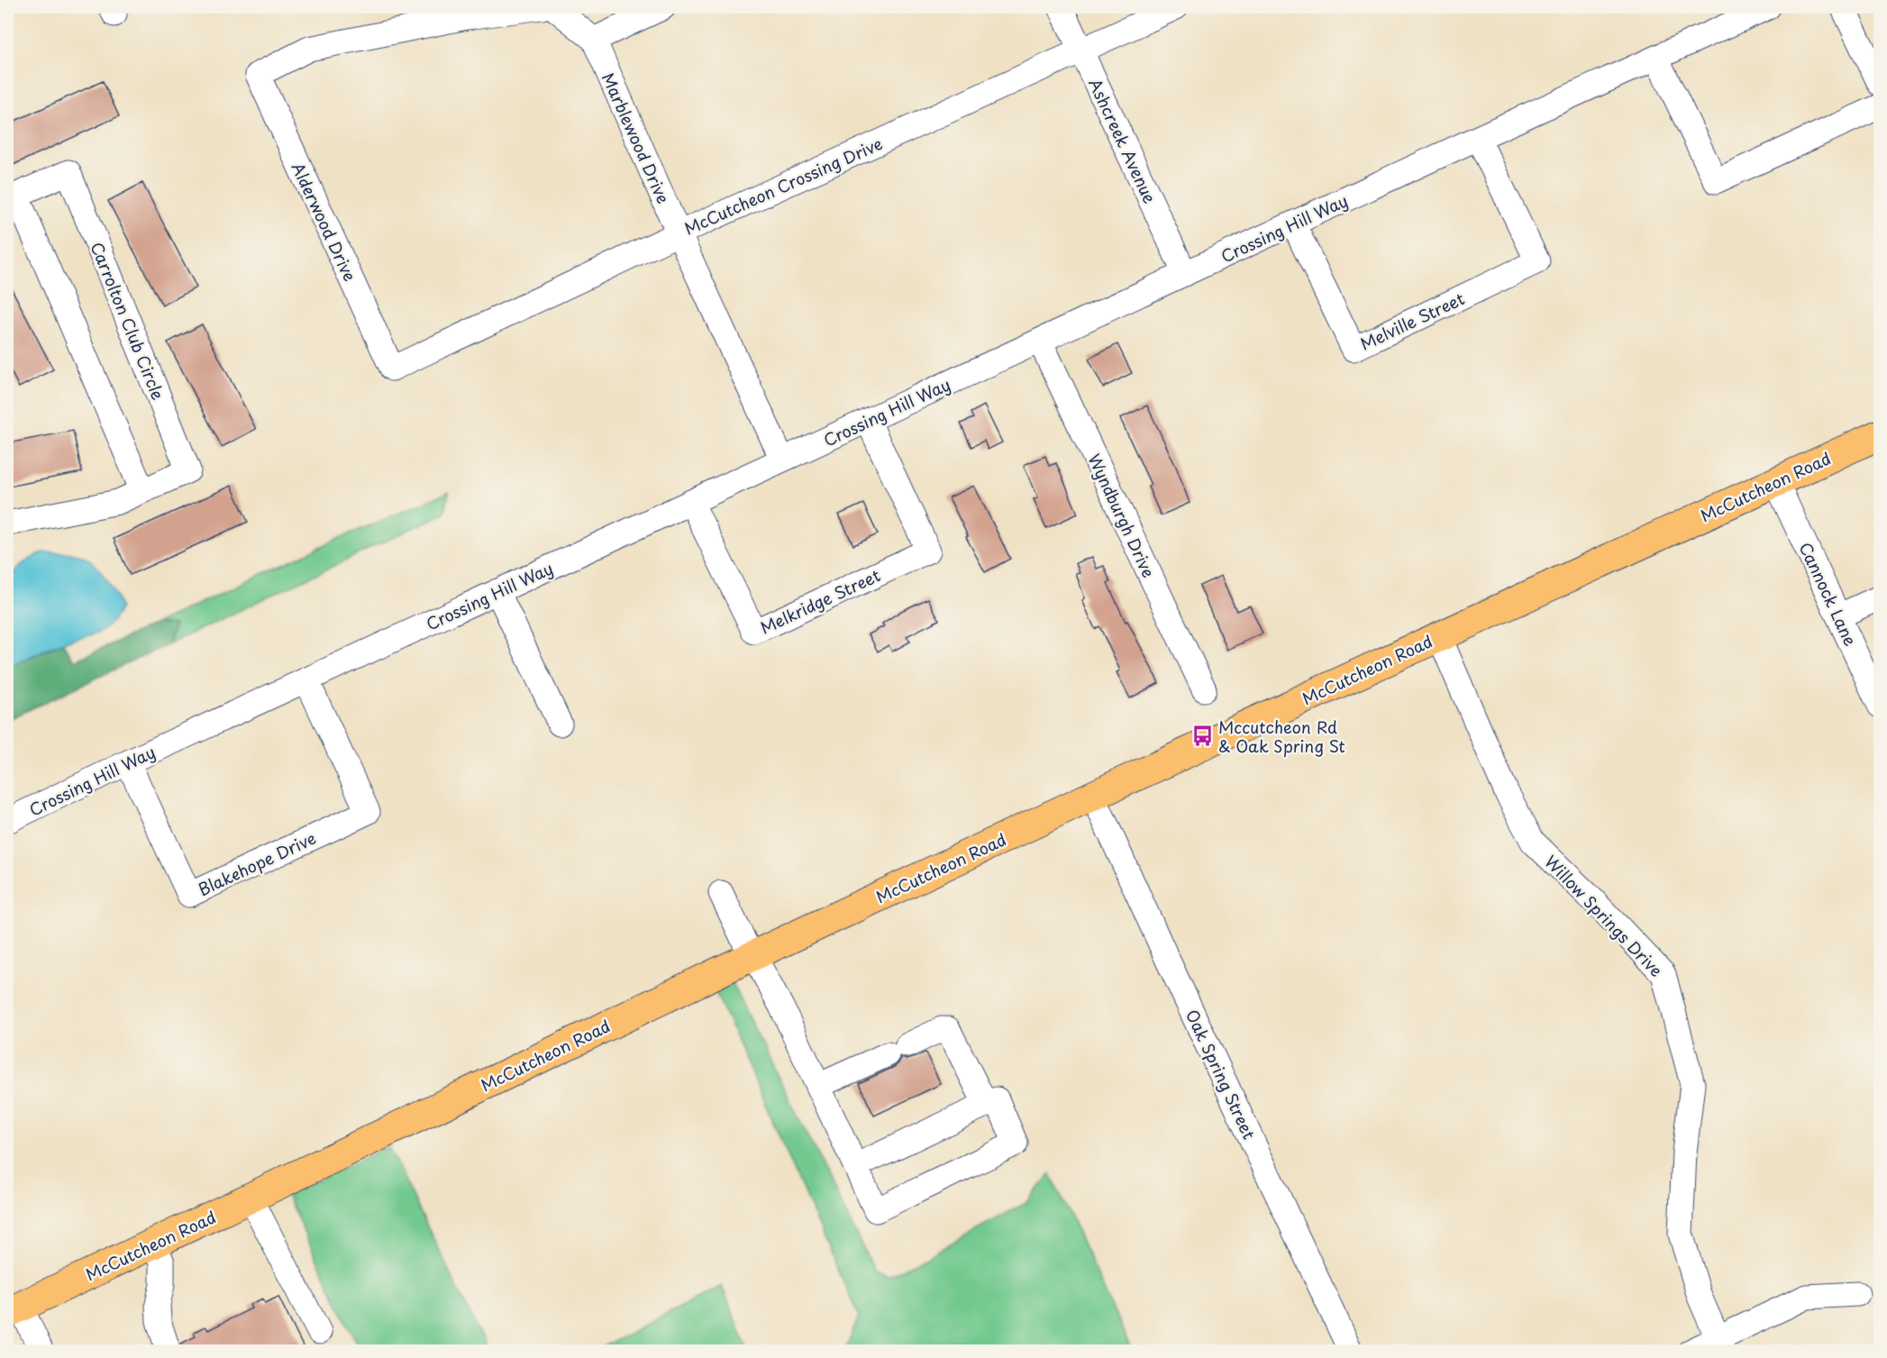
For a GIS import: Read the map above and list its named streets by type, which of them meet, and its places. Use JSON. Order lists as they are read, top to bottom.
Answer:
{
  "streets": {
    "main road": ["McCutcheon Road"],
    "street": [
      "Marblewood Drive",
      "Ashcreek Avenue",
      "McCutcheon Crossing Drive",
      "Alderwood Drive",
      "Crossing Hill Way",
      "Carrolton Club Circle",
      "Melville Street",
      "Wyndburgh Drive",
      "Cannock Lane",
      "Melkridge Street",
      "Blakehope Drive",
      "Willow Springs Drive",
      "Oak Spring Street"
    ]
  },
  "crossings": [
    ["Marblewood Drive", "McCutcheon Crossing Drive"],
    ["Marblewood Drive", "Crossing Hill Way"],
    ["Ashcreek Avenue", "McCutcheon Crossing Drive"],
    ["Ashcreek Avenue", "Crossing Hill Way"],
    ["McCutcheon Crossing Drive", "Alderwood Drive"],
    ["Crossing Hill Way", "Melville Street"],
    ["Crossing Hill Way", "Wyndburgh Drive"],
    ["Crossing Hill Way", "Melkridge Street"],
    ["Crossing Hill Way", "Blakehope Drive"],
    ["McCutcheon Road", "Cannock Lane"],
    ["McCutcheon Road", "Willow Springs Drive"],
    ["McCutcheon Road", "Oak Spring Street"]
  ],
  "places": {
    "bus stop": ["Mccutcheon Rd & Oak Spring St"]
  }
}
